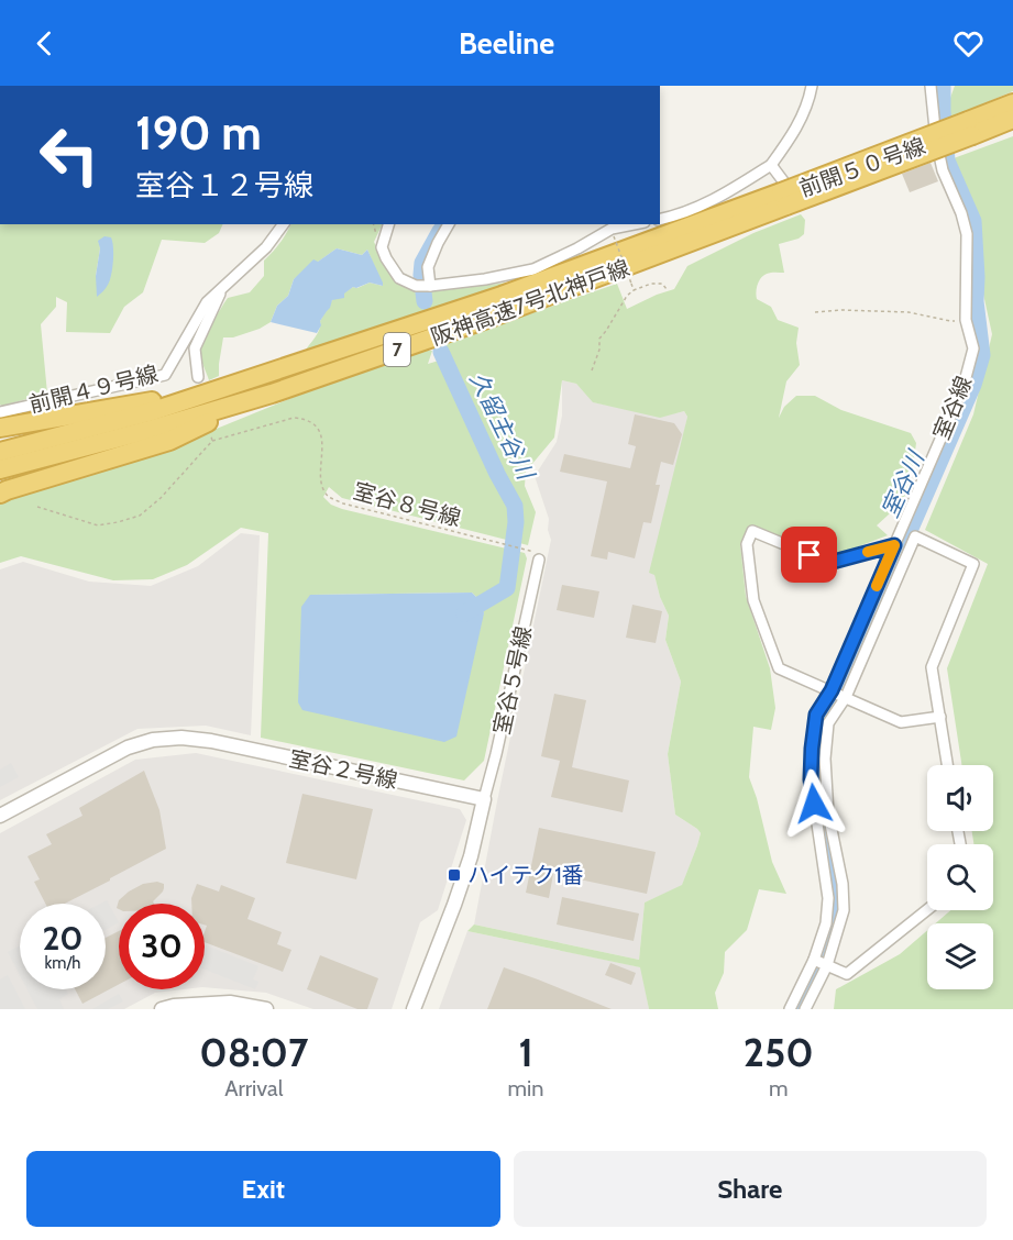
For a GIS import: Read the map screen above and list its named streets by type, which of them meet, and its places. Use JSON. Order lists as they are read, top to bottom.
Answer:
{
  "streets": {
    "highway": ["阪神高速7号北神戸線", "7"],
    "street": [
      "前開５０号線",
      "前開４９号線",
      "室谷線",
      "室谷５号線",
      "室谷２号線"
    ],
    "path": ["室谷８号線"]
  },
  "crossings": [
    ["前開５０号線", "室谷線"],
    ["室谷８号線", "室谷５号線"],
    ["室谷５号線", "室谷２号線"]
  ],
  "water": ["久留主谷川", "室谷川"],
  "places": {
    "transit": ["ハイテク1番"]
  },
  "page": {
    "header": "Beeline",
    "turn": ["190 m", "室谷１２号線"],
    "speed": "20 km/h",
    "limit": "30",
    "eta": [
      "08:07",
      "Arrival",
      "1",
      "min",
      "250",
      "m"
    ],
    "buttons": ["Exit", "Share"]
  }
}
